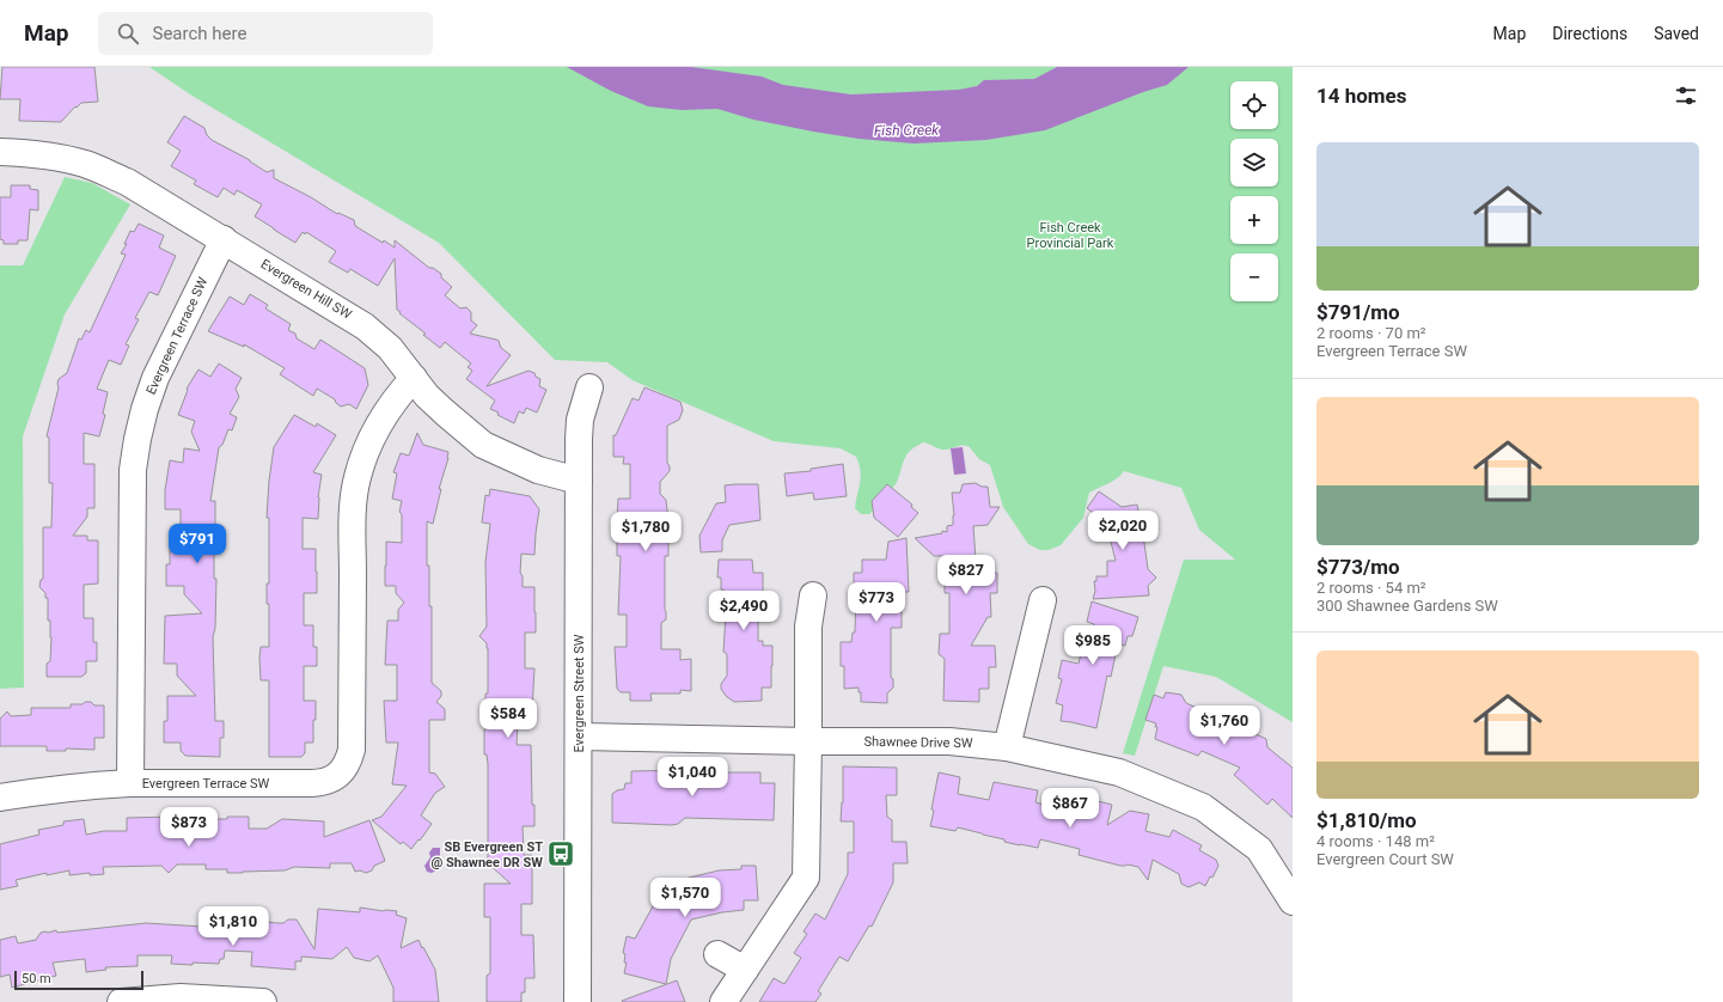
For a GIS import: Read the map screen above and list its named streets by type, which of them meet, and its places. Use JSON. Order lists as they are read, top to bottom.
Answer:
{
  "streets": {
    "street": [
      "Evergreen Hill SW",
      "Evergreen Terrace SW",
      "Evergreen Street SW",
      "Shawnee Drive SW"
    ]
  },
  "crossings": [
    ["Evergreen Hill SW", "Evergreen Terrace SW"],
    ["Evergreen Hill SW", "Evergreen Street SW"],
    ["Evergreen Street SW", "Shawnee Drive SW"]
  ],
  "water": ["Fish Creek"],
  "parks": ["Fish Creek Provincial Park"],
  "places": {
    "bus stop": ["SB Evergreen ST @ Shawnee DR SW"]
  },
  "scale_bar": "50 m",
  "page": {
    "header": "Map",
    "search": "Search here",
    "nav": ["Map", "Directions", "Saved"],
    "heading": "14 homes",
    "map_buttons": ["+", "−"],
    "list": [
      {
        "name": "$791/mo",
        "note": "2 rooms · 70 m² · Evergreen Terrace SW"
      },
      {
        "name": "$773/mo",
        "note": "2 rooms · 54 m² · 300 Shawnee Gardens SW"
      },
      {
        "name": "$1,810/mo",
        "note": "4 rooms · 148 m² · Evergreen Court SW"
      }
    ],
    "price": [
      "$2,020",
      "$1,780",
      "$791",
      "$827",
      "$773",
      "$2,490",
      "$985",
      "$584",
      "$1,760",
      "$1,040",
      "$867",
      "$873",
      "$1,570",
      "$1,810"
    ],
    "scale": "50 m"
  }
}
